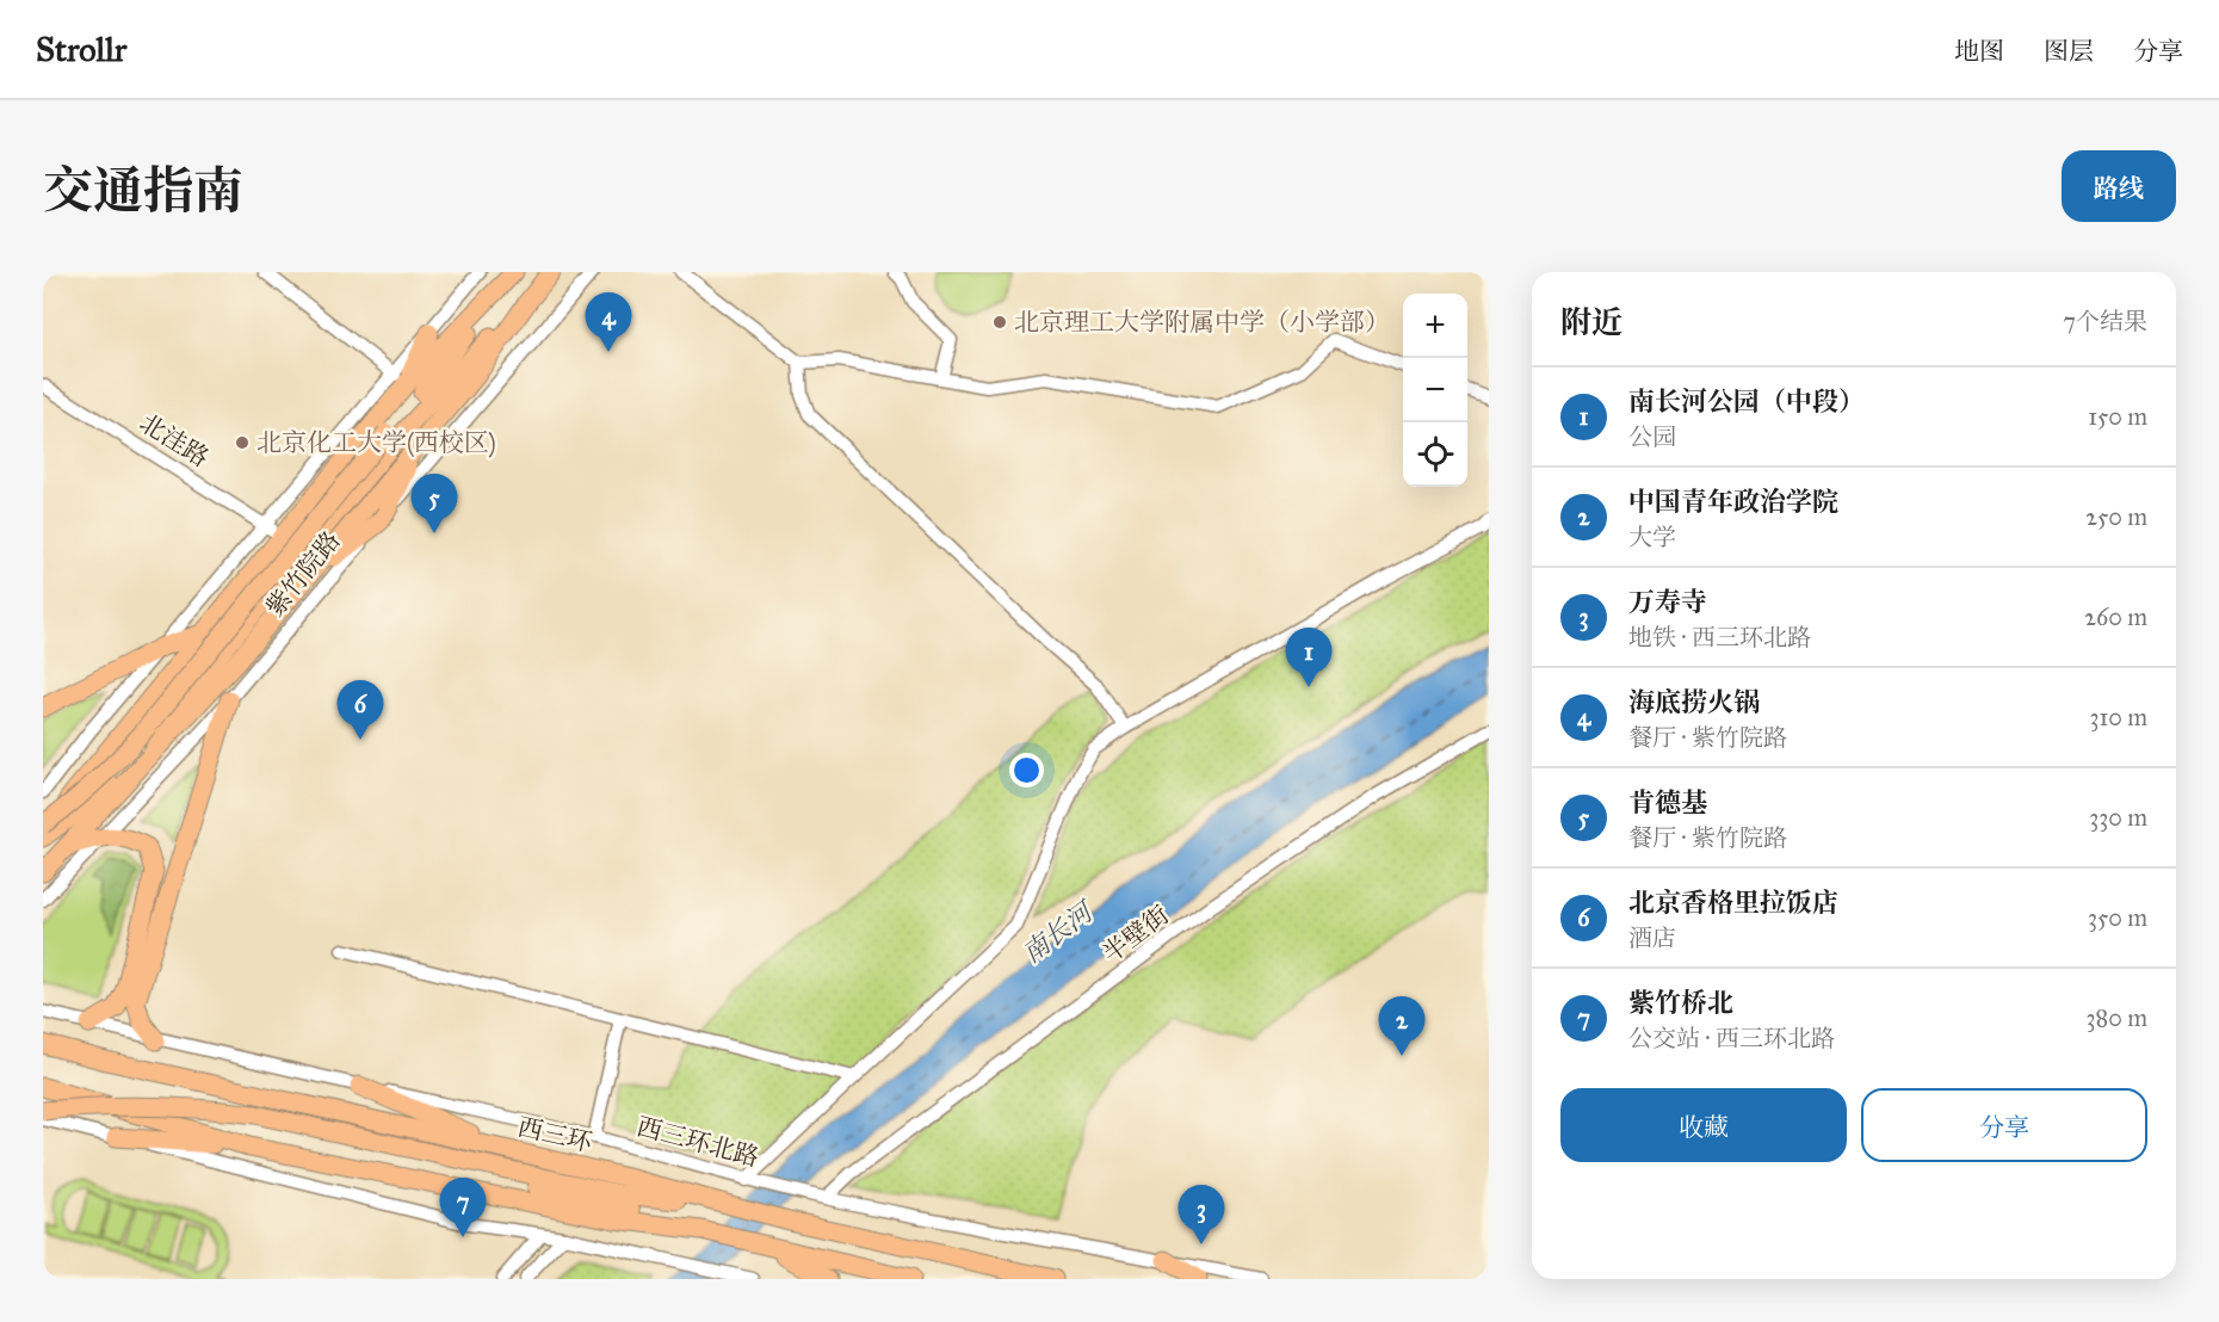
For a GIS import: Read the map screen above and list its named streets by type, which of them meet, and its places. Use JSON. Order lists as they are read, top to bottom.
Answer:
{
  "streets": {
    "highway": ["紫竹院路", "西三环"],
    "street": ["北洼路", "半壁街", "西三环北路"]
  },
  "crossings": [
    ["北洼路", "紫竹院路"],
    ["半壁街", "西三环北路"]
  ],
  "water": ["南长河"],
  "places": ["北京理工大学附属中学（小学部）", "北京化工大学(西校区)"],
  "page": {
    "header": "Strollr",
    "nav": ["地图", "图层", "分享"],
    "title": "交通指南",
    "buttons": [
      "路线",
      ["收藏", "分享"]
    ],
    "heading": ["附近", "7个结果"],
    "pins": [
      "4",
      "5",
      "1",
      "6",
      "2",
      "7",
      "3"
    ],
    "map_buttons": ["+", "−"],
    "list": [
      {
        "mark": "1",
        "name": "南长河公园（中段）",
        "note": "公园",
        "value": "150 m"
      },
      {
        "mark": "2",
        "name": "中国青年政治学院",
        "note": "大学",
        "value": "250 m"
      },
      {
        "mark": "3",
        "name": "万寿寺",
        "note": "地铁 · 西三环北路",
        "value": "260 m"
      },
      {
        "mark": "4",
        "name": "海底捞火锅",
        "note": "餐厅 · 紫竹院路",
        "value": "310 m"
      },
      {
        "mark": "5",
        "name": "肯德基",
        "note": "餐厅 · 紫竹院路",
        "value": "330 m"
      },
      {
        "mark": "6",
        "name": "北京香格里拉饭店",
        "note": "酒店",
        "value": "350 m"
      },
      {
        "mark": "7",
        "name": "紫竹桥北",
        "note": "公交站 · 西三环北路",
        "value": "380 m"
      }
    ]
  }
}
